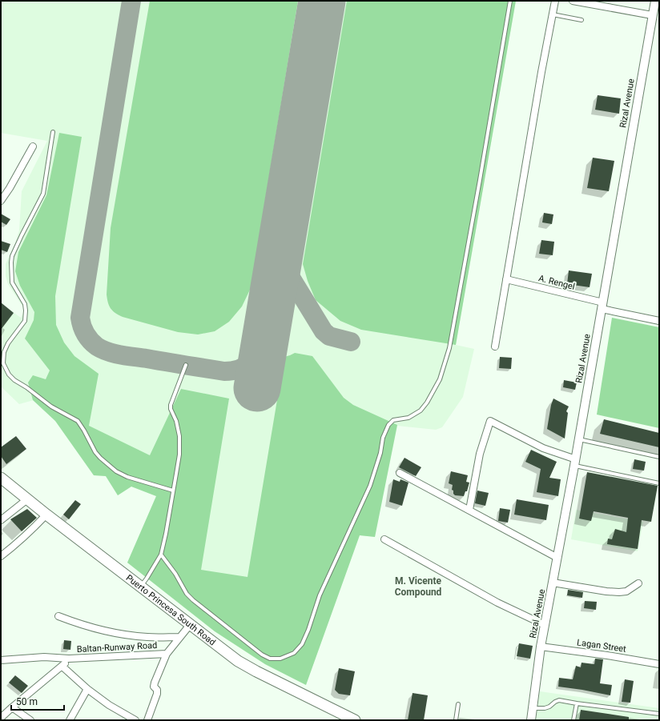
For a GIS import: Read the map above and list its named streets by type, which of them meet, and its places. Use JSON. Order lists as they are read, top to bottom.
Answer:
{
  "streets": {
    "main road": ["Puerto Princesa South Road"],
    "street": [
      "Rizal Avenue",
      "A. Rengel",
      "Lagan Street",
      "Baltan-Runway Road"
    ]
  },
  "crossings": [
    ["Rizal Avenue", "A. Rengel"],
    ["Rizal Avenue", "Lagan Street"],
    ["Puerto Princesa South Road", "Baltan-Runway Road"]
  ],
  "districts": ["M. Vicente Compound"],
  "scale_bar": "50 m"
}
